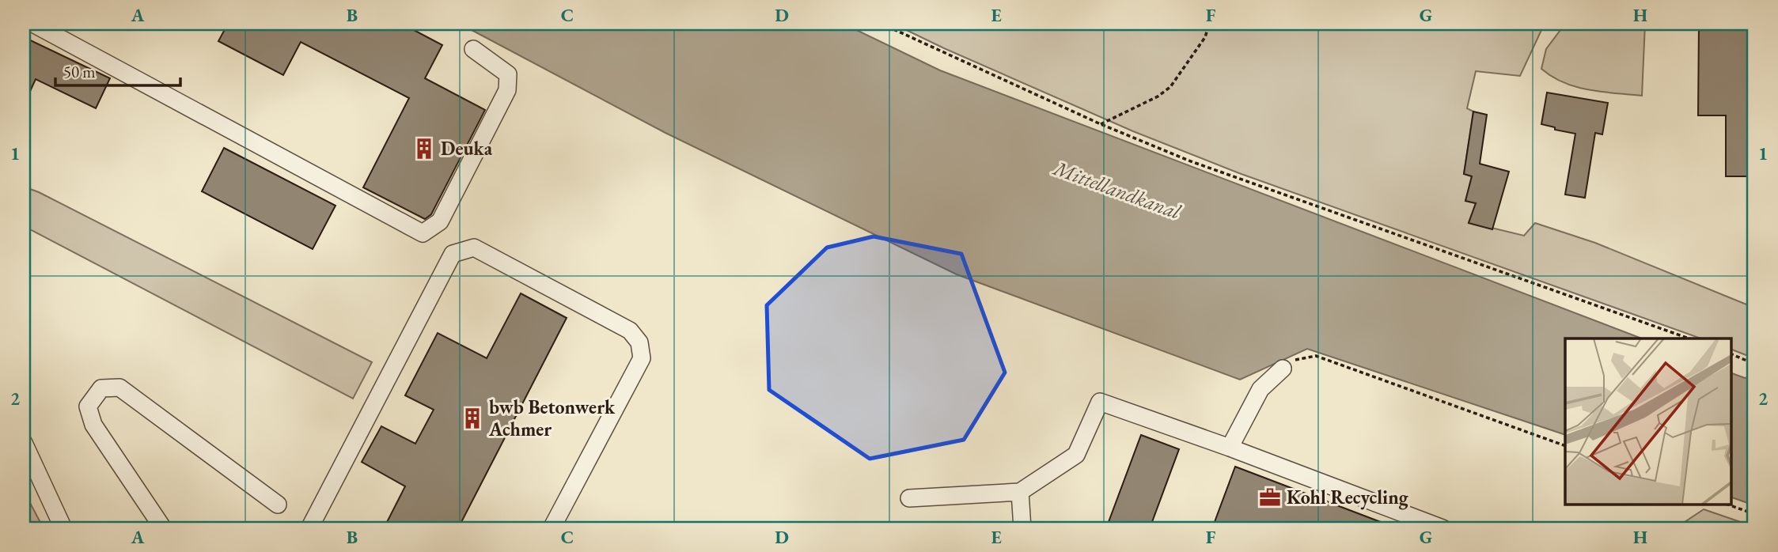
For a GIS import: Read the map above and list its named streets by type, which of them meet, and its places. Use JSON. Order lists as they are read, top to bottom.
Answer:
{
  "water": ["Mittellandkanal"],
  "places": {
    "building": ["Deuka", "bwb Betonwerk Achmer"],
    "office": ["Kohl Recycling"]
  },
  "scale_bar": "50 m",
  "grid": {
    "columns": [
      "A",
      "B",
      "C",
      "D",
      "E",
      "F",
      "G",
      "H"
    ],
    "rows": ["1", "2"]
  }
}
